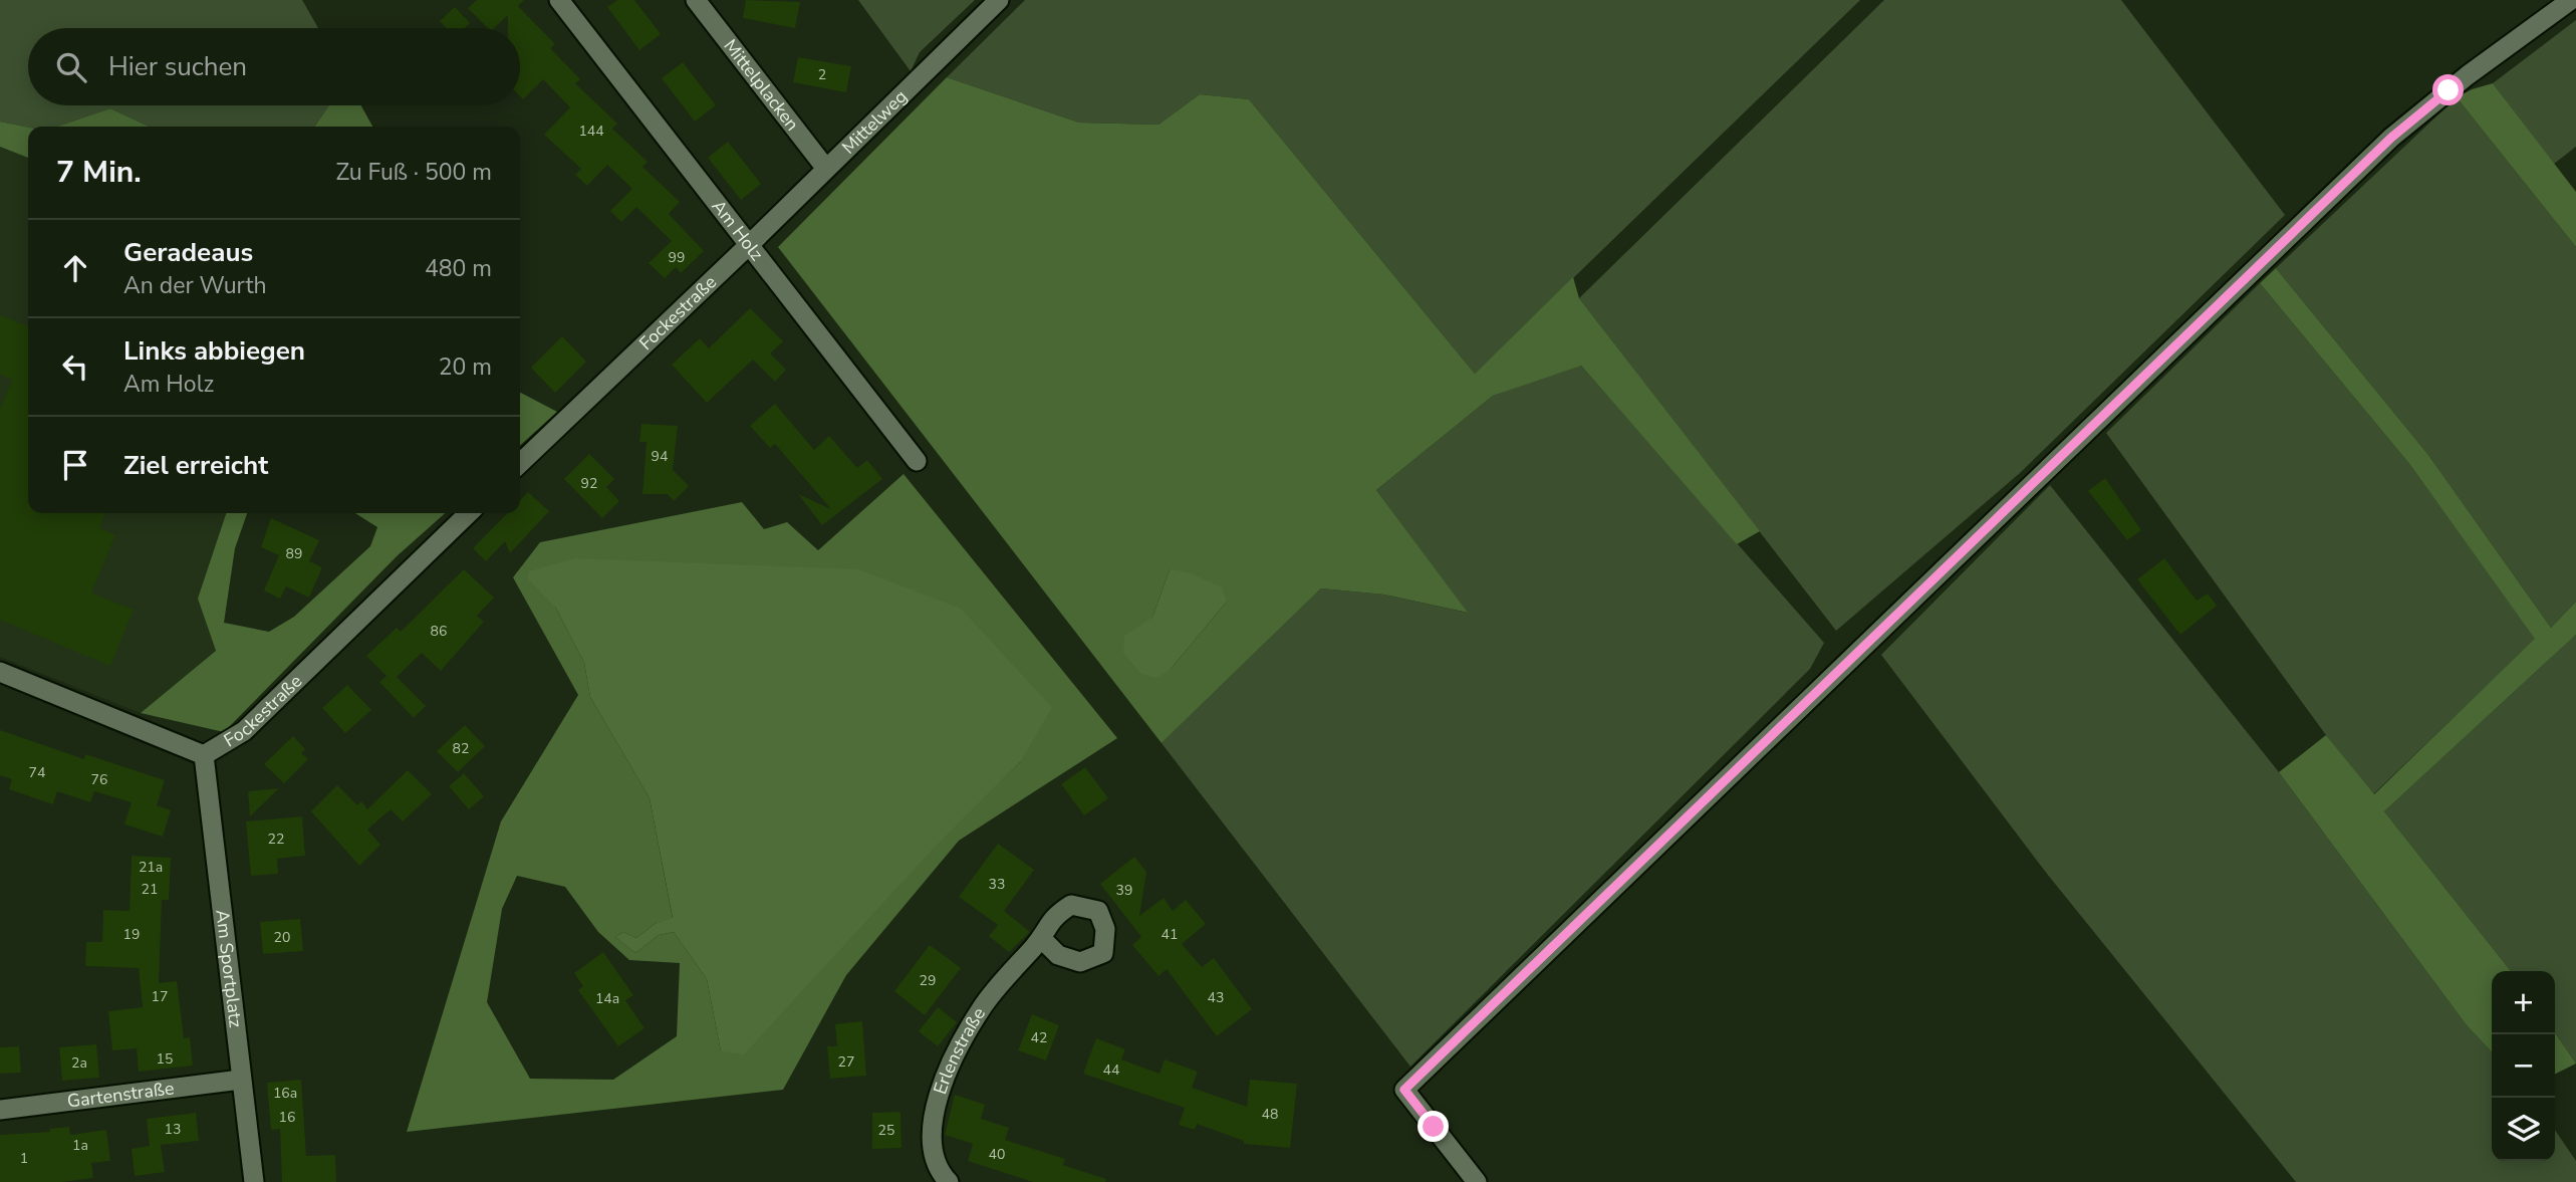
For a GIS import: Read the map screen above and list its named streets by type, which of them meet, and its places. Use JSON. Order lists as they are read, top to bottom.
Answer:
{
  "streets": {
    "street": [
      "Mittelplacken",
      "Mittelweg",
      "Am Holz",
      "Fockestraße",
      "Am Sportplatz",
      "Erlenstraße",
      "Gartenstraße"
    ]
  },
  "crossings": [
    ["Mittelplacken", "Mittelweg"],
    ["Mittelweg", "Am Holz"],
    ["Mittelweg", "Fockestraße"],
    ["Am Holz", "Fockestraße"],
    ["Fockestraße", "Am Sportplatz"],
    ["Am Sportplatz", "Gartenstraße"]
  ],
  "house_numbers": [
    "2",
    "144",
    "99",
    "94",
    "92",
    "89",
    "86",
    "82",
    "74",
    "76",
    "22",
    "21a",
    "33",
    "21",
    "39",
    "19",
    "41",
    "20",
    "29",
    "17",
    "43",
    "14a",
    "42",
    "15",
    "27",
    "2a",
    "44",
    "16a",
    "48",
    "16",
    "13",
    "25",
    "1a",
    "40",
    "1"
  ],
  "page": {
    "search": "Hier suchen",
    "heading": ["7 Min.", "Zu Fuß · 500 m"],
    "list": [
      ["Geradeaus", "An der Wurth", "480 m"],
      ["Links abbiegen", "Am Holz", "20 m"],
      "Ziel erreicht"
    ],
    "map_buttons": ["+", "−"]
  }
}
